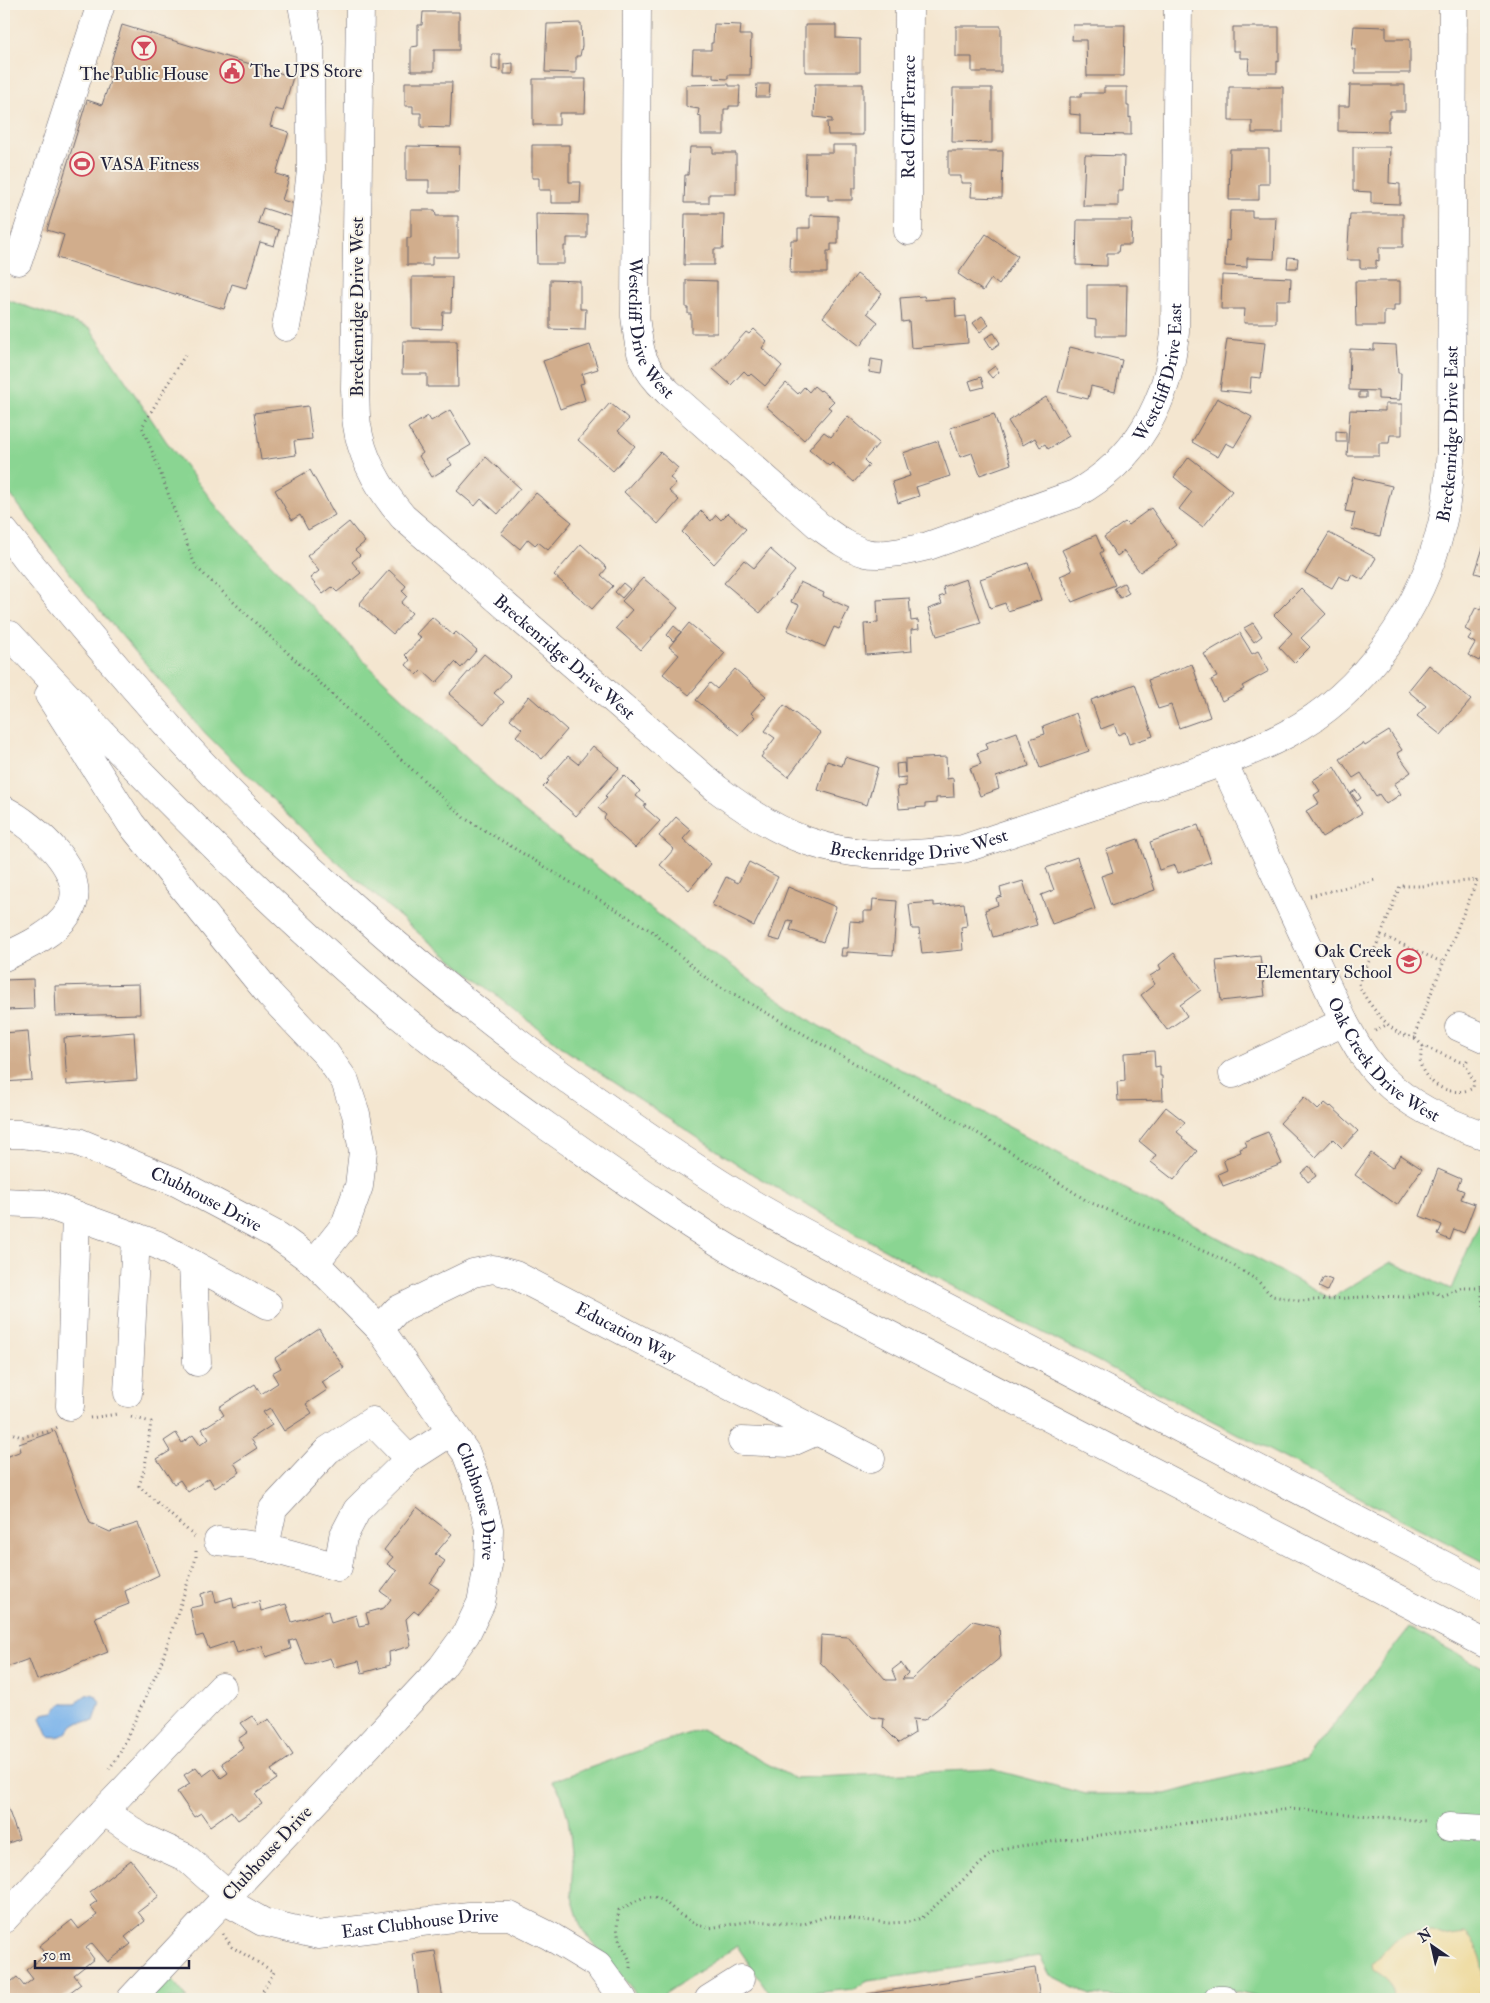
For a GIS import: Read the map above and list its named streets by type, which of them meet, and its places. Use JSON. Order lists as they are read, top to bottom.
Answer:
{
  "streets": {
    "main road": [
      "Red Cliff Terrace",
      "Breckenridge Drive West",
      "Westcliff Drive West",
      "Westcliff Drive East",
      "Breckenridge Drive East",
      "Oak Creek Drive West",
      "Clubhouse Drive",
      "Education Way",
      "East Clubhouse Drive"
    ]
  },
  "crossings": [
    ["Breckenridge Drive West", "Breckenridge Drive East"],
    ["Breckenridge Drive West", "Oak Creek Drive West"],
    ["Westcliff Drive West", "Westcliff Drive East"],
    ["Breckenridge Drive East", "Oak Creek Drive West"],
    ["Clubhouse Drive", "Education Way"],
    ["Clubhouse Drive", "East Clubhouse Drive"]
  ],
  "places": {
    "bar": ["The Public House"],
    "public building": ["The UPS Store"],
    "sports": ["VASA Fitness"],
    "school or university": ["Oak Creek Elementary School"]
  },
  "scale_bar": "50 m",
  "north": "top left"
}
